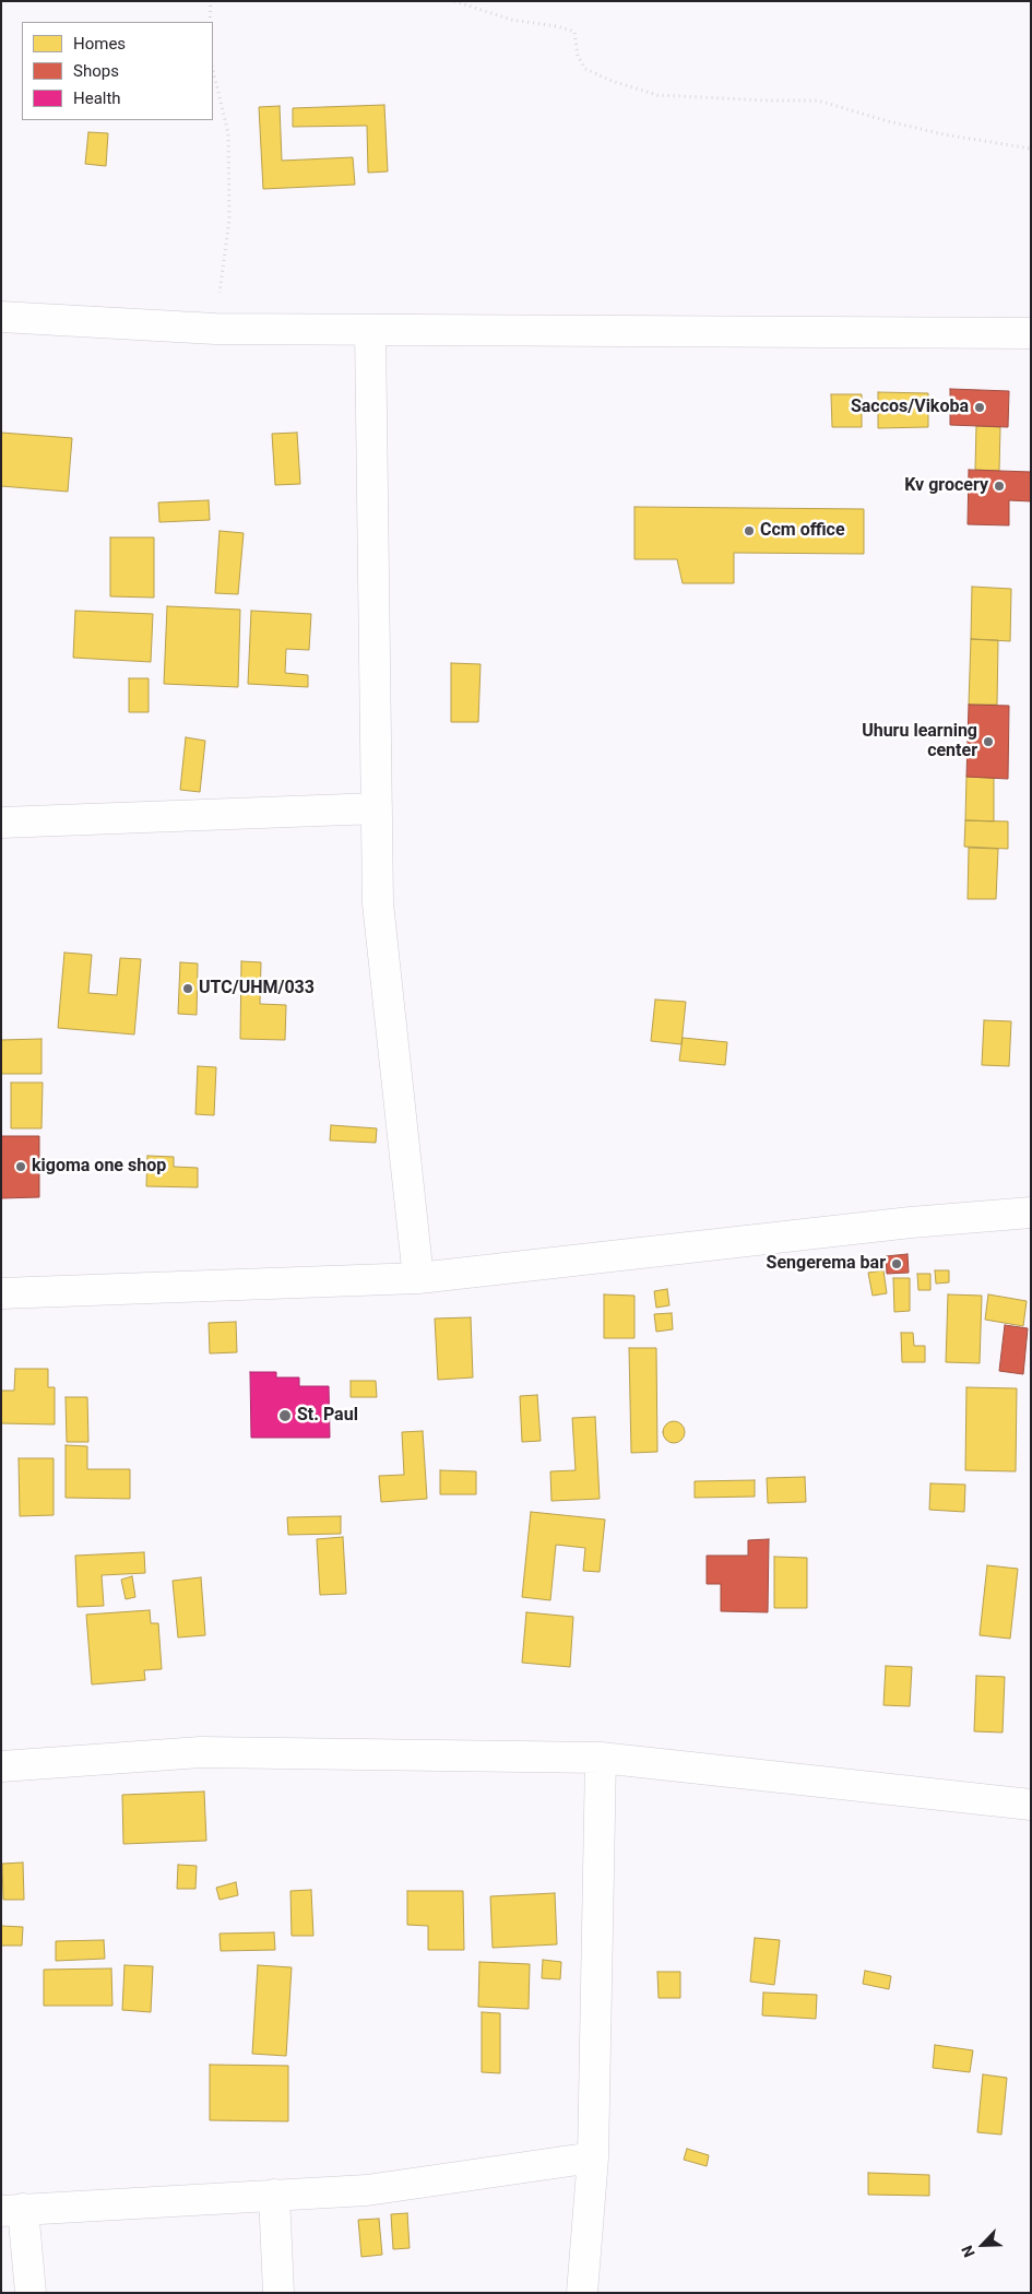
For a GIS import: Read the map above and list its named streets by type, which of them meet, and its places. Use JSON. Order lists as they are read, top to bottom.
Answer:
{
  "places": [
    "Saccos/Vikoba",
    "Kv grocery",
    "Ccm office",
    "Uhuru learning center",
    "UTC/UHM/033",
    "kigoma one shop",
    "Sengerema bar",
    "St. Paul"
  ],
  "legend": ["Homes", "Shops", "Health"],
  "north": "bottom left"
}
